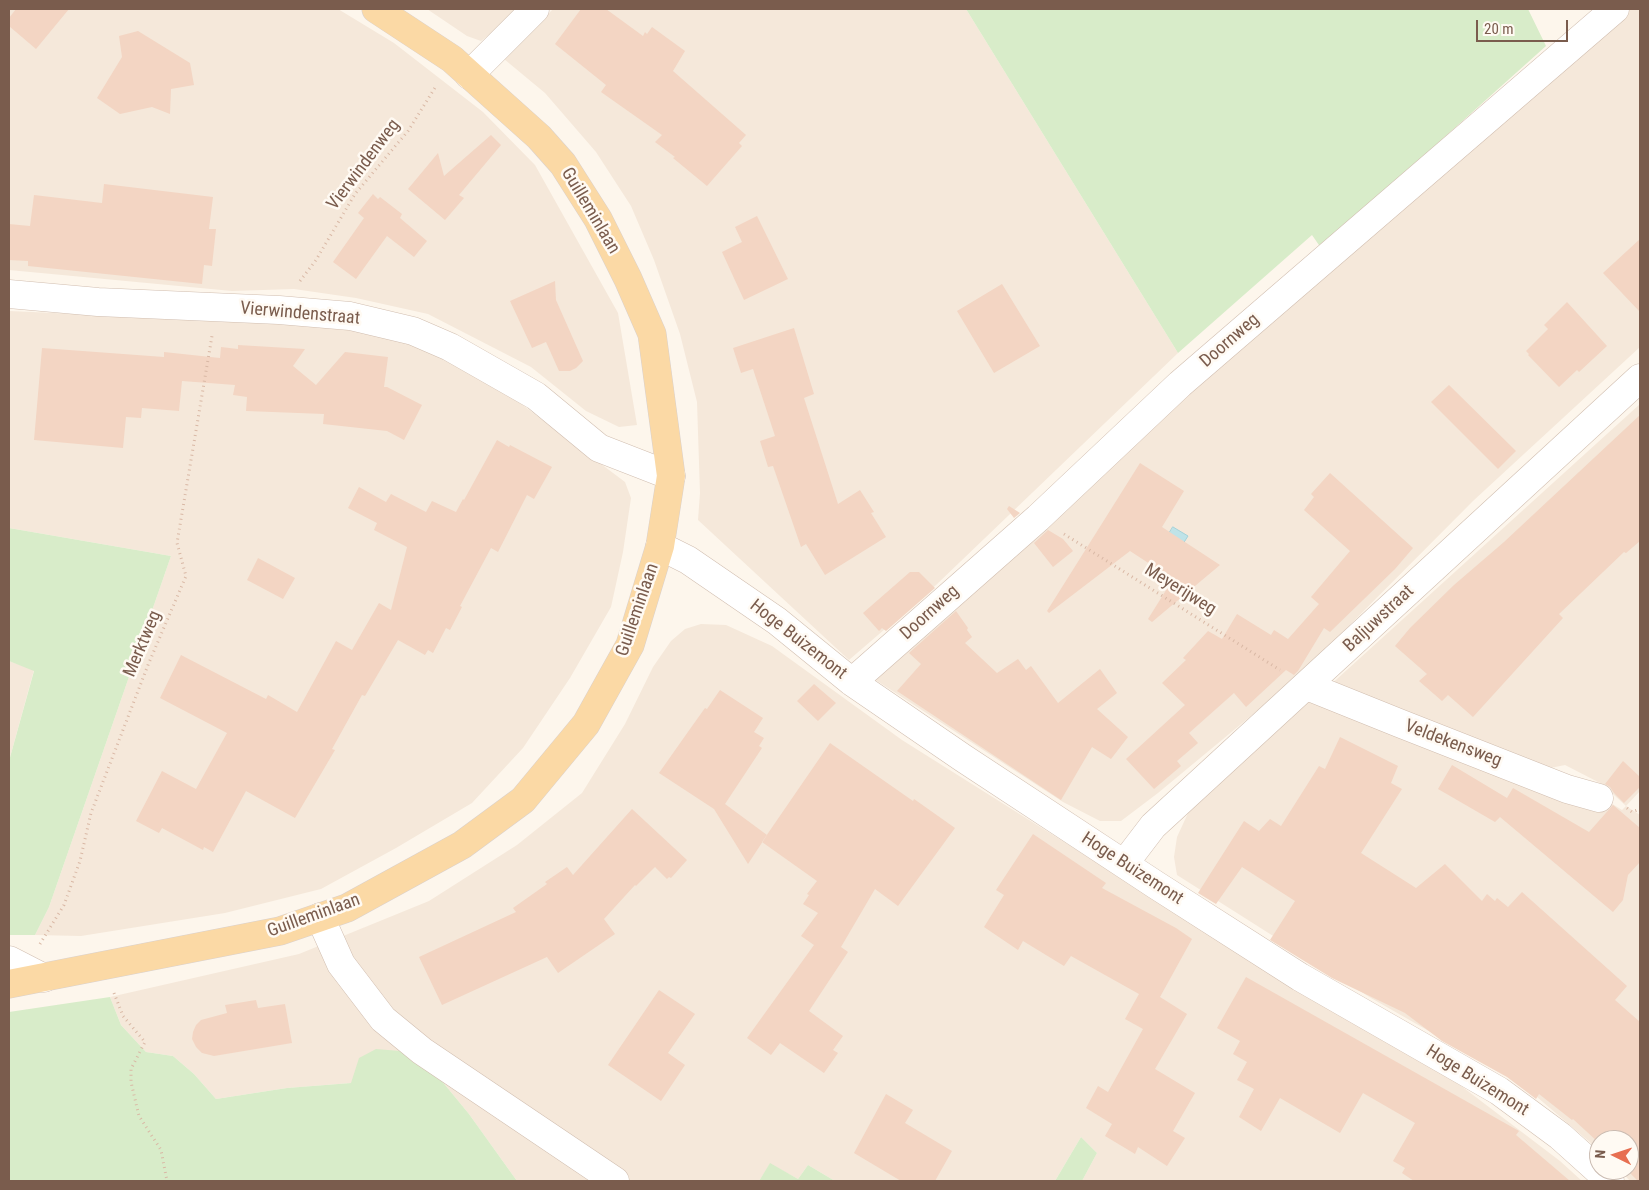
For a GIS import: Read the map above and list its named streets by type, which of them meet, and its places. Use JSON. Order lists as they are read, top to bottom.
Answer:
{
  "streets": {
    "main road": ["Guilleminlaan"],
    "street": [
      "Vierwindenstraat",
      "Doornweg",
      "Baljuwstraat",
      "Hoge Buizemont",
      "Veldekensweg"
    ],
    "path": ["Vierwindenweg", "Meyerijweg", "Merktweg"]
  },
  "crossings": [
    ["Vierwindenweg", "Guilleminlaan"],
    ["Vierwindenweg", "Vierwindenstraat"],
    ["Guilleminlaan", "Vierwindenstraat"],
    ["Guilleminlaan", "Hoge Buizemont"],
    ["Guilleminlaan", "Merktweg"],
    ["Vierwindenstraat", "Merktweg"],
    ["Doornweg", "Meyerijweg"],
    ["Doornweg", "Hoge Buizemont"],
    ["Meyerijweg", "Baljuwstraat"],
    ["Meyerijweg", "Veldekensweg"],
    ["Baljuwstraat", "Hoge Buizemont"],
    ["Baljuwstraat", "Veldekensweg"]
  ],
  "scale_bar": "20 m",
  "north": "left"
}
